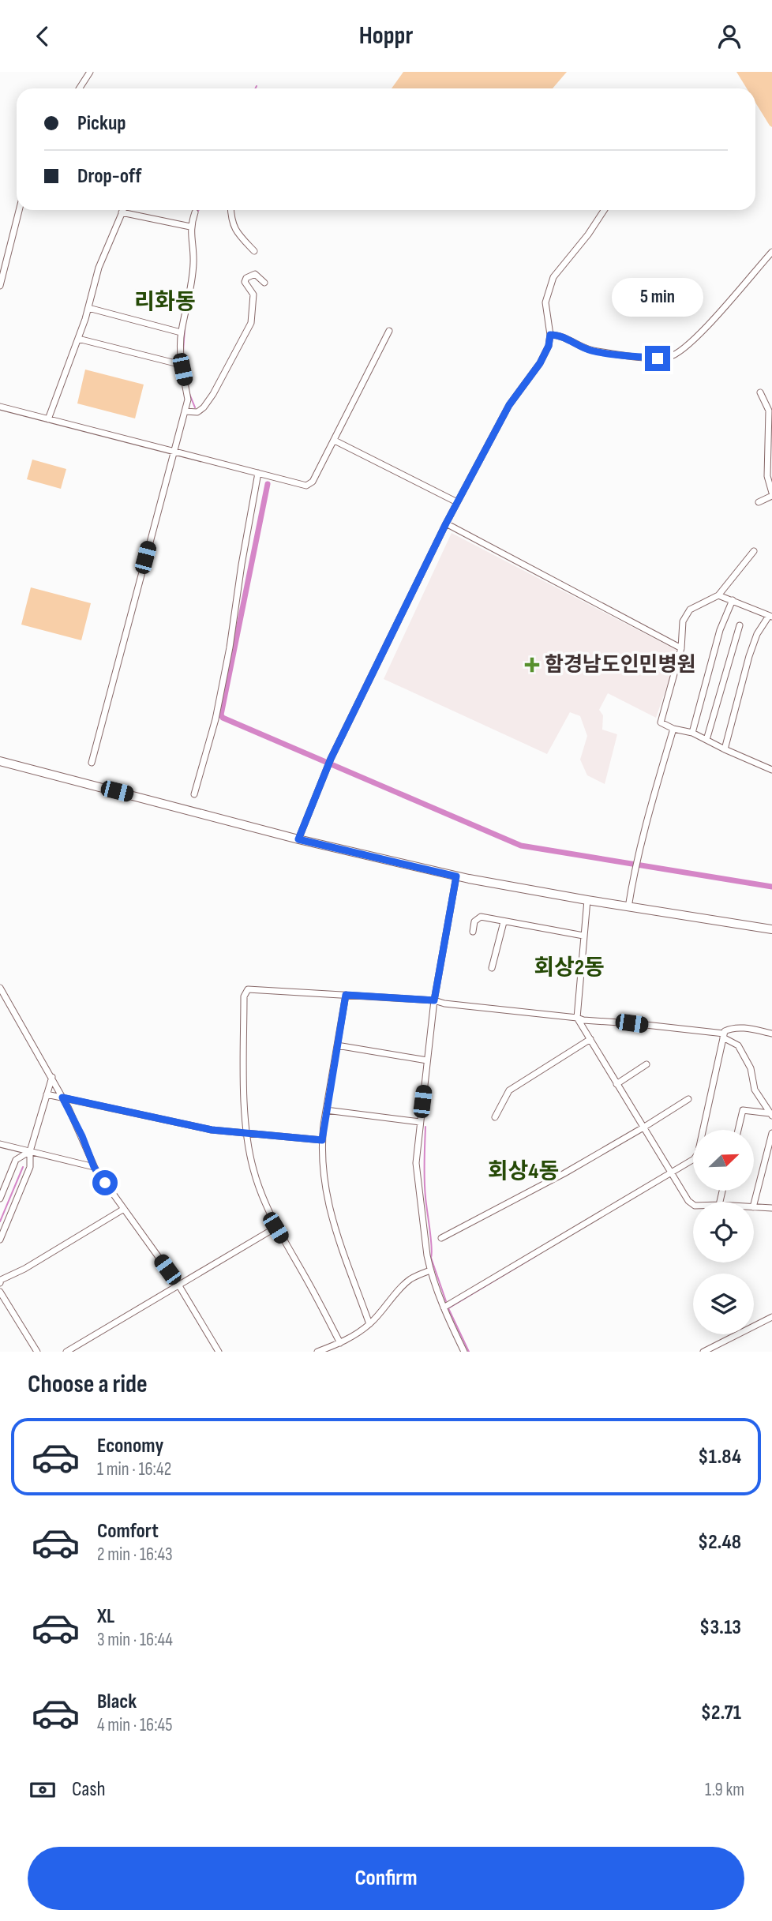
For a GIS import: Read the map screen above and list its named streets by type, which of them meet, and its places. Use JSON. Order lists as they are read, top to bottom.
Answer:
{
  "districts": ["리화동", "회상2동", "회상4동"],
  "places": {
    "health": ["함경남도인민병원"]
  },
  "north": "top right",
  "page": {
    "header": "Hoppr",
    "banner": ["Pickup", "Drop-off"],
    "bubble": "5 min",
    "heading": "Choose a ride",
    "list": [
      {
        "name": "Economy",
        "note": "1 min · 16:42",
        "value": "$1.84"
      },
      {
        "name": "Comfort",
        "note": "2 min · 16:43",
        "value": "$2.48"
      },
      {
        "name": "XL",
        "note": "3 min · 16:44",
        "value": "$3.13"
      },
      {
        "name": "Black",
        "note": "4 min · 16:45",
        "value": "$2.71"
      }
    ],
    "pay": ["Cash", "1.9 km"],
    "buttons": "Confirm"
  }
}
